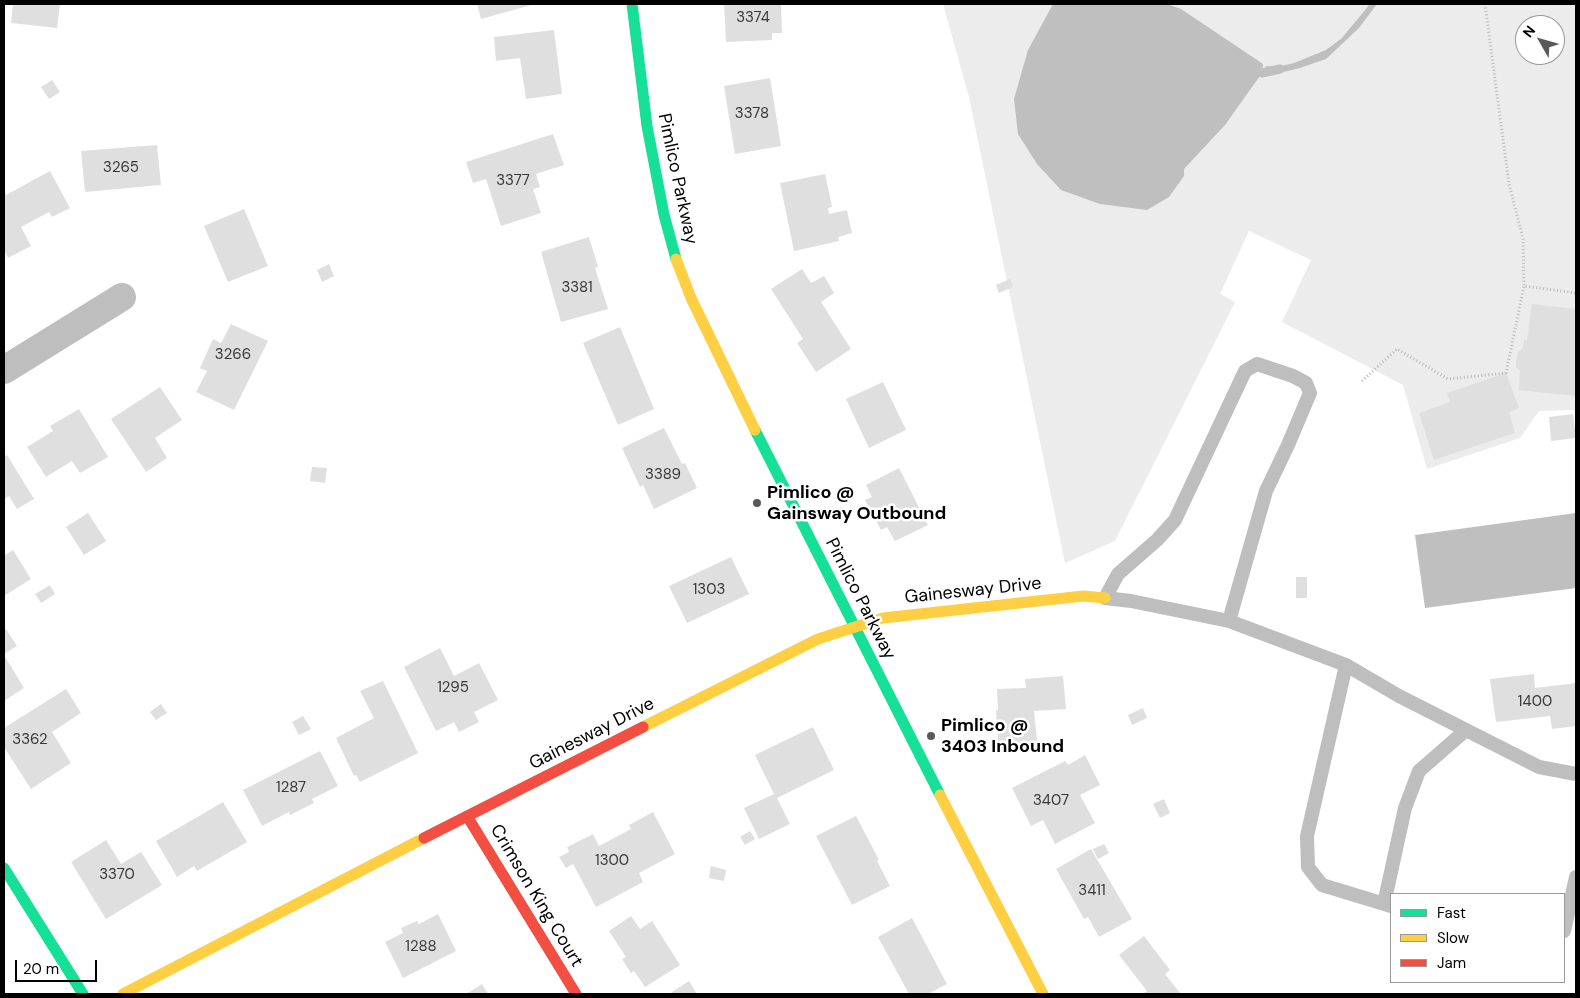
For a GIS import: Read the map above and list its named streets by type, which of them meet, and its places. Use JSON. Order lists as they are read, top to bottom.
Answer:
{
  "streets": {
    "street": ["Pimlico Parkway", "Gainesway Drive", "Crimson King Court"]
  },
  "crossings": [
    ["Pimlico Parkway", "Gainesway Drive"],
    ["Gainesway Drive", "Crimson King Court"]
  ],
  "places": ["Pimlico @ Gainsway Outbound", "Pimlico @ 3403 Inbound"],
  "house_numbers": [
    "3374",
    "3378",
    "3265",
    "3377",
    "3381",
    "3266",
    "3389",
    "1303",
    "1295",
    "1400",
    "3362",
    "1287",
    "3407",
    "1300",
    "3370",
    "3411",
    "1288"
  ],
  "legend": ["Fast", "Slow", "Jam"],
  "scale_bar": "20 m",
  "north": "top left"
}
